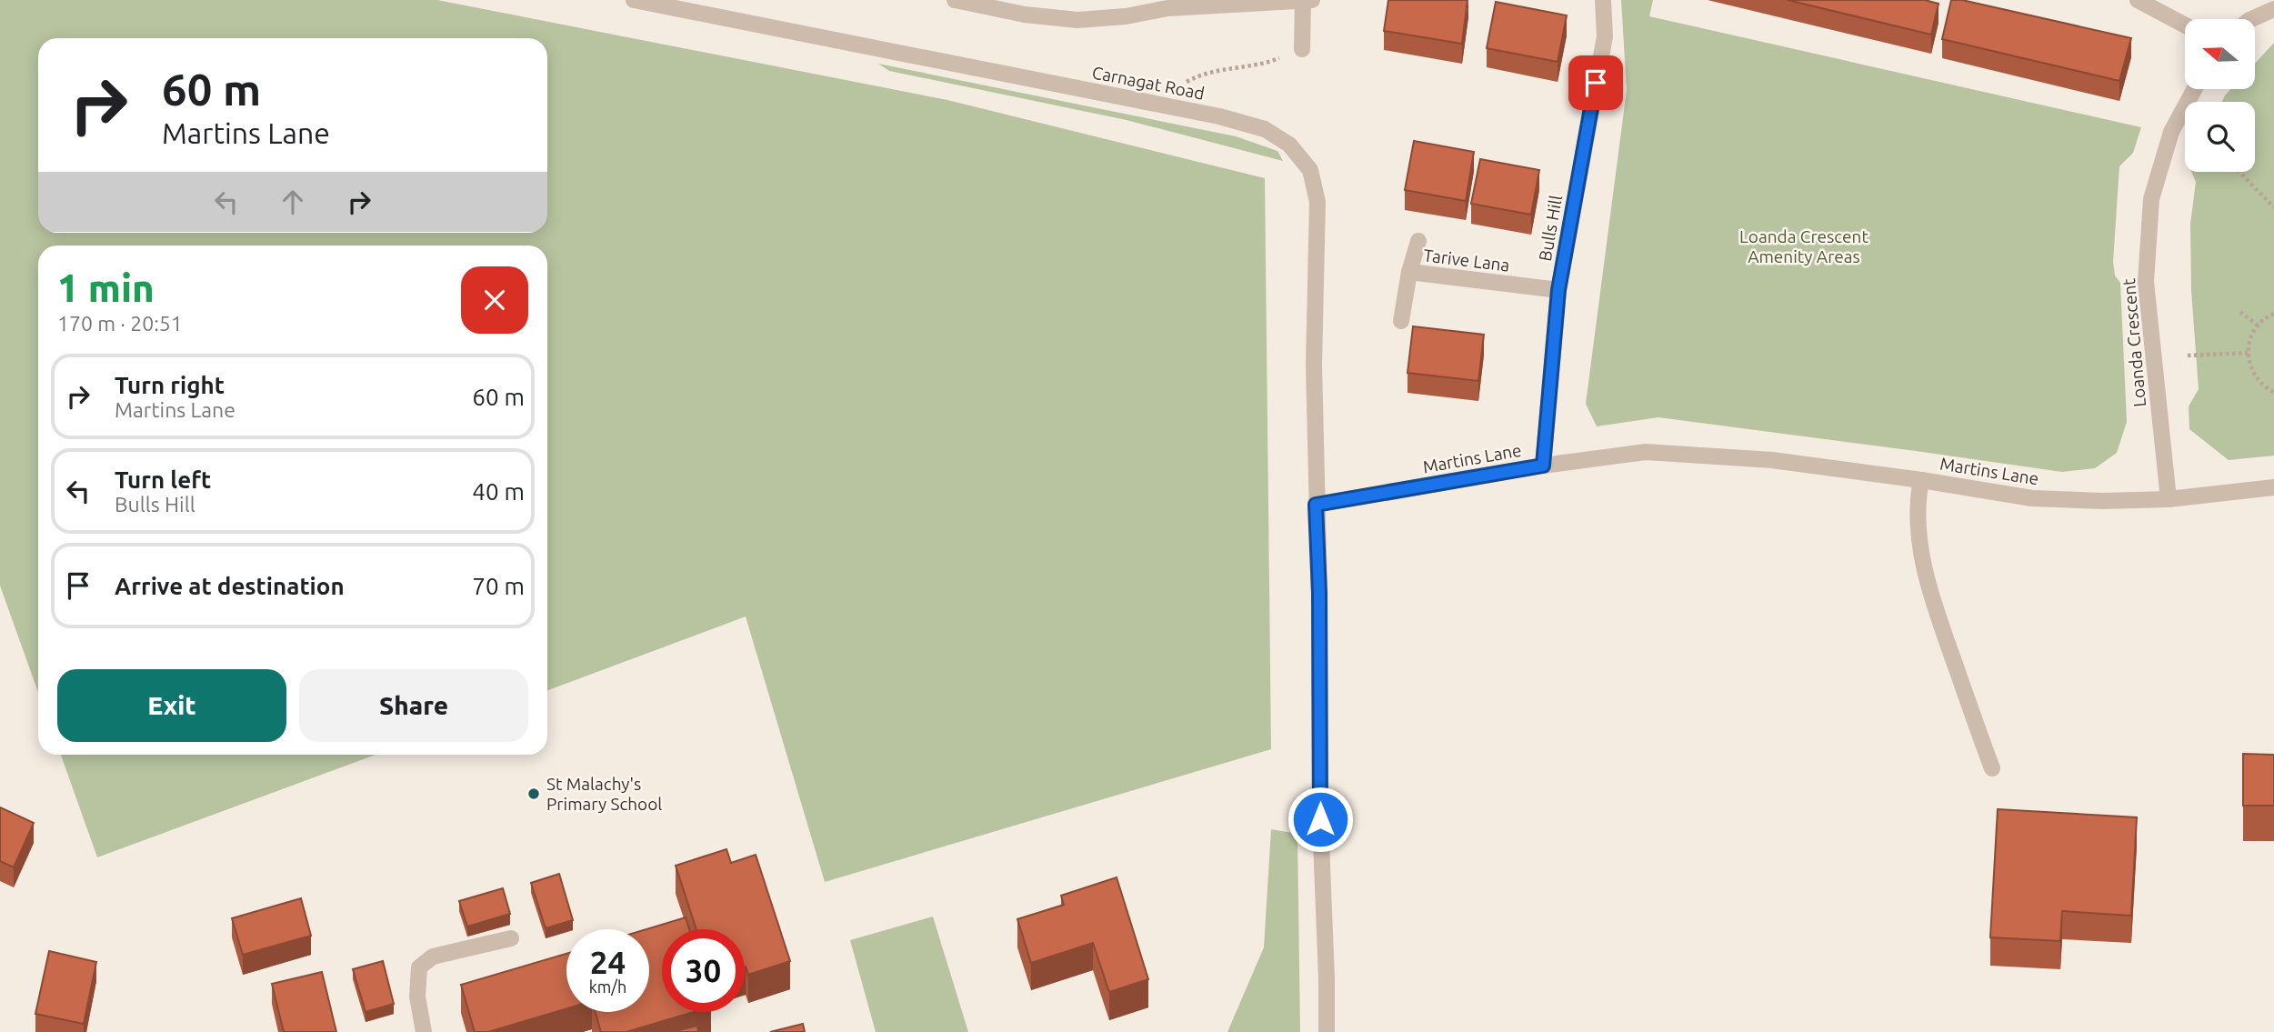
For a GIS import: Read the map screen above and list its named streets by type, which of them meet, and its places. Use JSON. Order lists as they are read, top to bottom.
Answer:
{
  "streets": {
    "street": [
      "Carnagat Road",
      "Bulls Hill",
      "Tarive Lana",
      "Loanda Crescent",
      "Martins Lane"
    ]
  },
  "crossings": [
    ["Carnagat Road", "Martins Lane"],
    ["Bulls Hill", "Tarive Lana"],
    ["Bulls Hill", "Martins Lane"],
    ["Loanda Crescent", "Martins Lane"]
  ],
  "parks": ["Loanda Crescent Amenity Areas"],
  "places": ["St Malachy's Primary School"],
  "north": "left",
  "page": {
    "turn": ["60 m", "Martins Lane"],
    "heading": ["1 min", "170 m · 20:51"],
    "list": [
      {
        "name": "Turn right",
        "note": "Martins Lane",
        "value": "60 m"
      },
      {
        "name": "Turn left",
        "note": "Bulls Hill",
        "value": "40 m"
      },
      {
        "name": "Arrive at destination",
        "value": "70 m"
      }
    ],
    "buttons": ["Exit", "Share"],
    "speed": "24 km/h",
    "limit": "30"
  }
}
